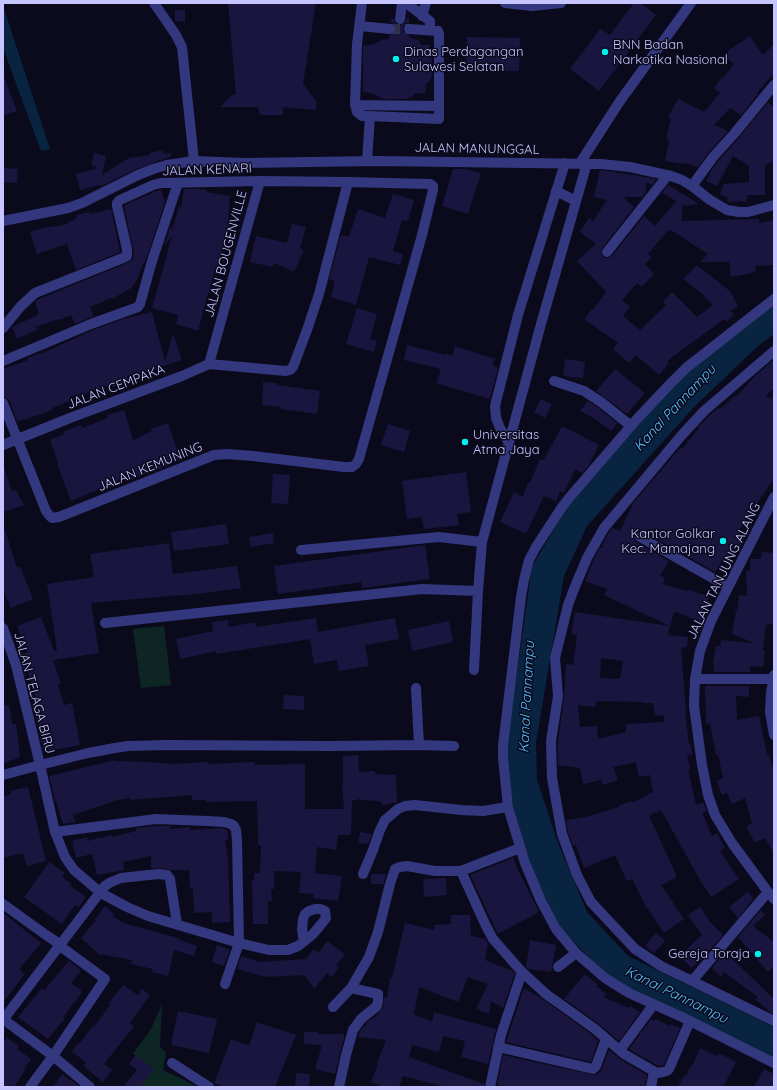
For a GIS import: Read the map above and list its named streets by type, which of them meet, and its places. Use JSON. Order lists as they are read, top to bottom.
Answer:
{
  "streets": {
    "street": [
      "JALAN MANUNGGAL",
      "JALAN KENARI",
      "JALAN BOUGENVILLE",
      "JALAN CEMPAKA",
      "JALAN KEMUNING",
      "JALAN TANJUNG ALANG",
      "JALAN TELAGA BIRU"
    ]
  },
  "crossings": [
    ["JALAN KENARI", "JALAN BOUGENVILLE"],
    ["JALAN KENARI", "JALAN KEMUNING"],
    ["JALAN BOUGENVILLE", "JALAN CEMPAKA"],
    ["JALAN CEMPAKA", "JALAN KEMUNING"]
  ],
  "water": ["Kanal Pannampu"],
  "places": [
    "BNN Badan Narkotika Nasional",
    "Dinas Perdagangan Sulawesi Selatan",
    "Universitas Atma Jaya",
    "Kantor Golkar Kec. Mamajang",
    "Gereja Toraja"
  ]
}
